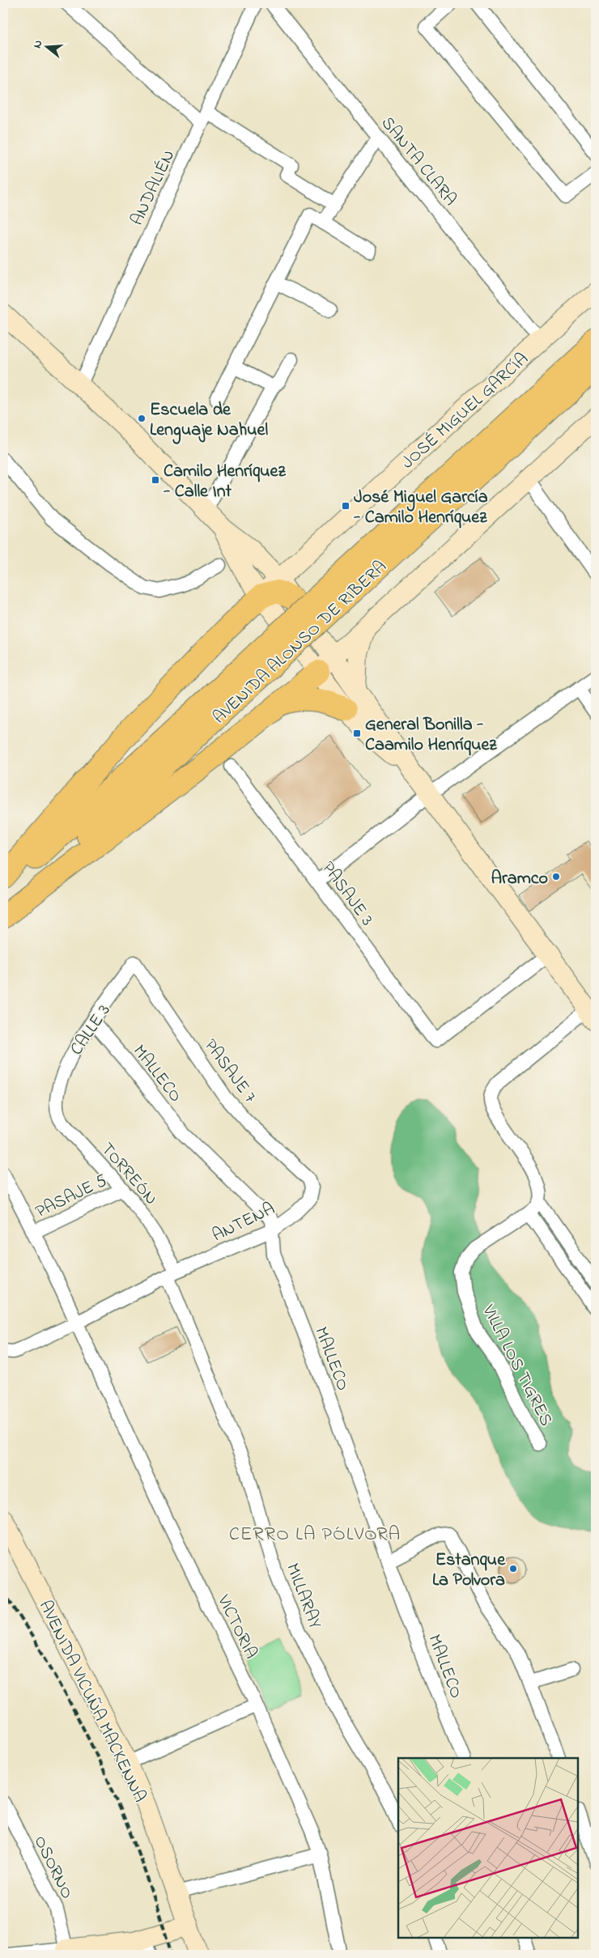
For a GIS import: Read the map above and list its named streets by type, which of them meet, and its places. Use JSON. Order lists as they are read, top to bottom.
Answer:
{
  "streets": {
    "highway": ["AVENIDA ALONSO DE RIBERA"],
    "main road": ["JOSÉ MIGUEL GARCÍA", "AVENIDA VICUÑA MACKENNA"],
    "street": [
      "SANTA CLARA",
      "ANDALIÉN",
      "PASAJE 3",
      "CALLE 3",
      "PASAJE 7",
      "MALLECO",
      "TORREÓN",
      "PASAJE 5",
      "ANTENA",
      "VILLA LOS TIGRES",
      "MILLARAY",
      "VICTORIA",
      "OSORNO"
    ]
  },
  "crossings": [
    ["SANTA CLARA", "JOSÉ MIGUEL GARCÍA"],
    ["CALLE 3", "PASAJE 7"],
    ["CALLE 3", "MALLECO"],
    ["CALLE 3", "TORREÓN"],
    ["PASAJE 7", "ANTENA"],
    ["MALLECO", "ANTENA"],
    ["TORREÓN", "PASAJE 5"],
    ["TORREÓN", "ANTENA"],
    ["TORREÓN", "MILLARAY"],
    ["PASAJE 5", "VICTORIA"],
    ["ANTENA", "MILLARAY"],
    ["ANTENA", "VICTORIA"]
  ],
  "districts": ["CERRO LA PÓLVORA"],
  "places": {
    "other": ["Escuela de Lenguaje Nahuel", "Aramco", "Estanque La Polvora"],
    "transit": ["Camilo Henríquez - Calle Int", "José Miguel García - Camilo Henríquez", "General Bonilla - Caamilo Henríquez"]
  },
  "north": "left"
}
